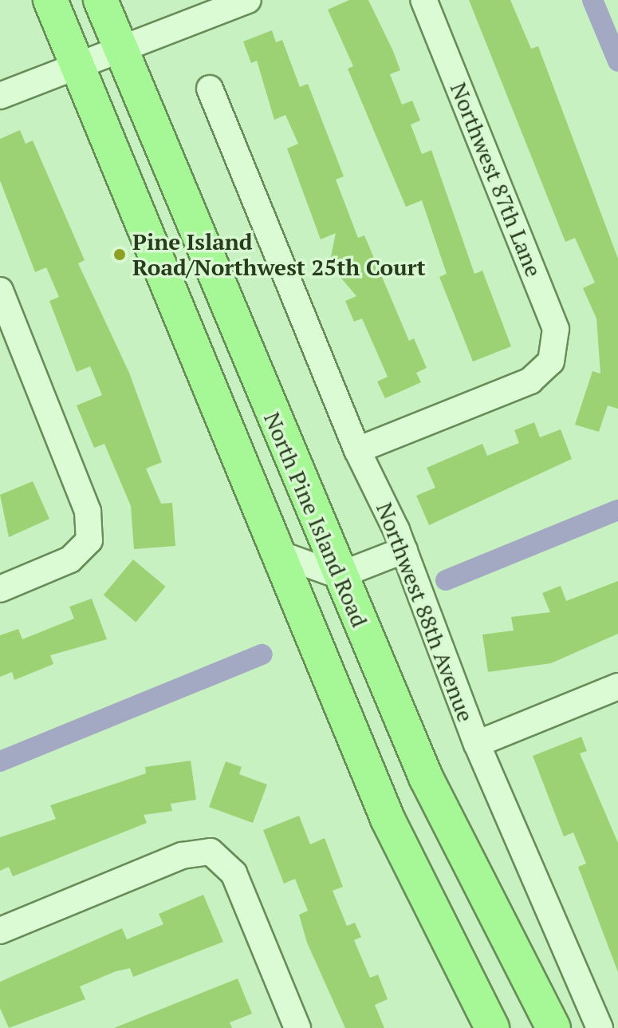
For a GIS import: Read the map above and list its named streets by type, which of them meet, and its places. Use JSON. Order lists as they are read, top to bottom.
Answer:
{
  "streets": {
    "main road": ["North Pine Island Road"],
    "street": ["Northwest 87th Lane", "Northwest 88th Avenue"]
  },
  "crossings": [
    ["Northwest 87th Lane", "Northwest 88th Avenue"]
  ],
  "places": ["Pine Island Road/Northwest 25th Court"]
}
